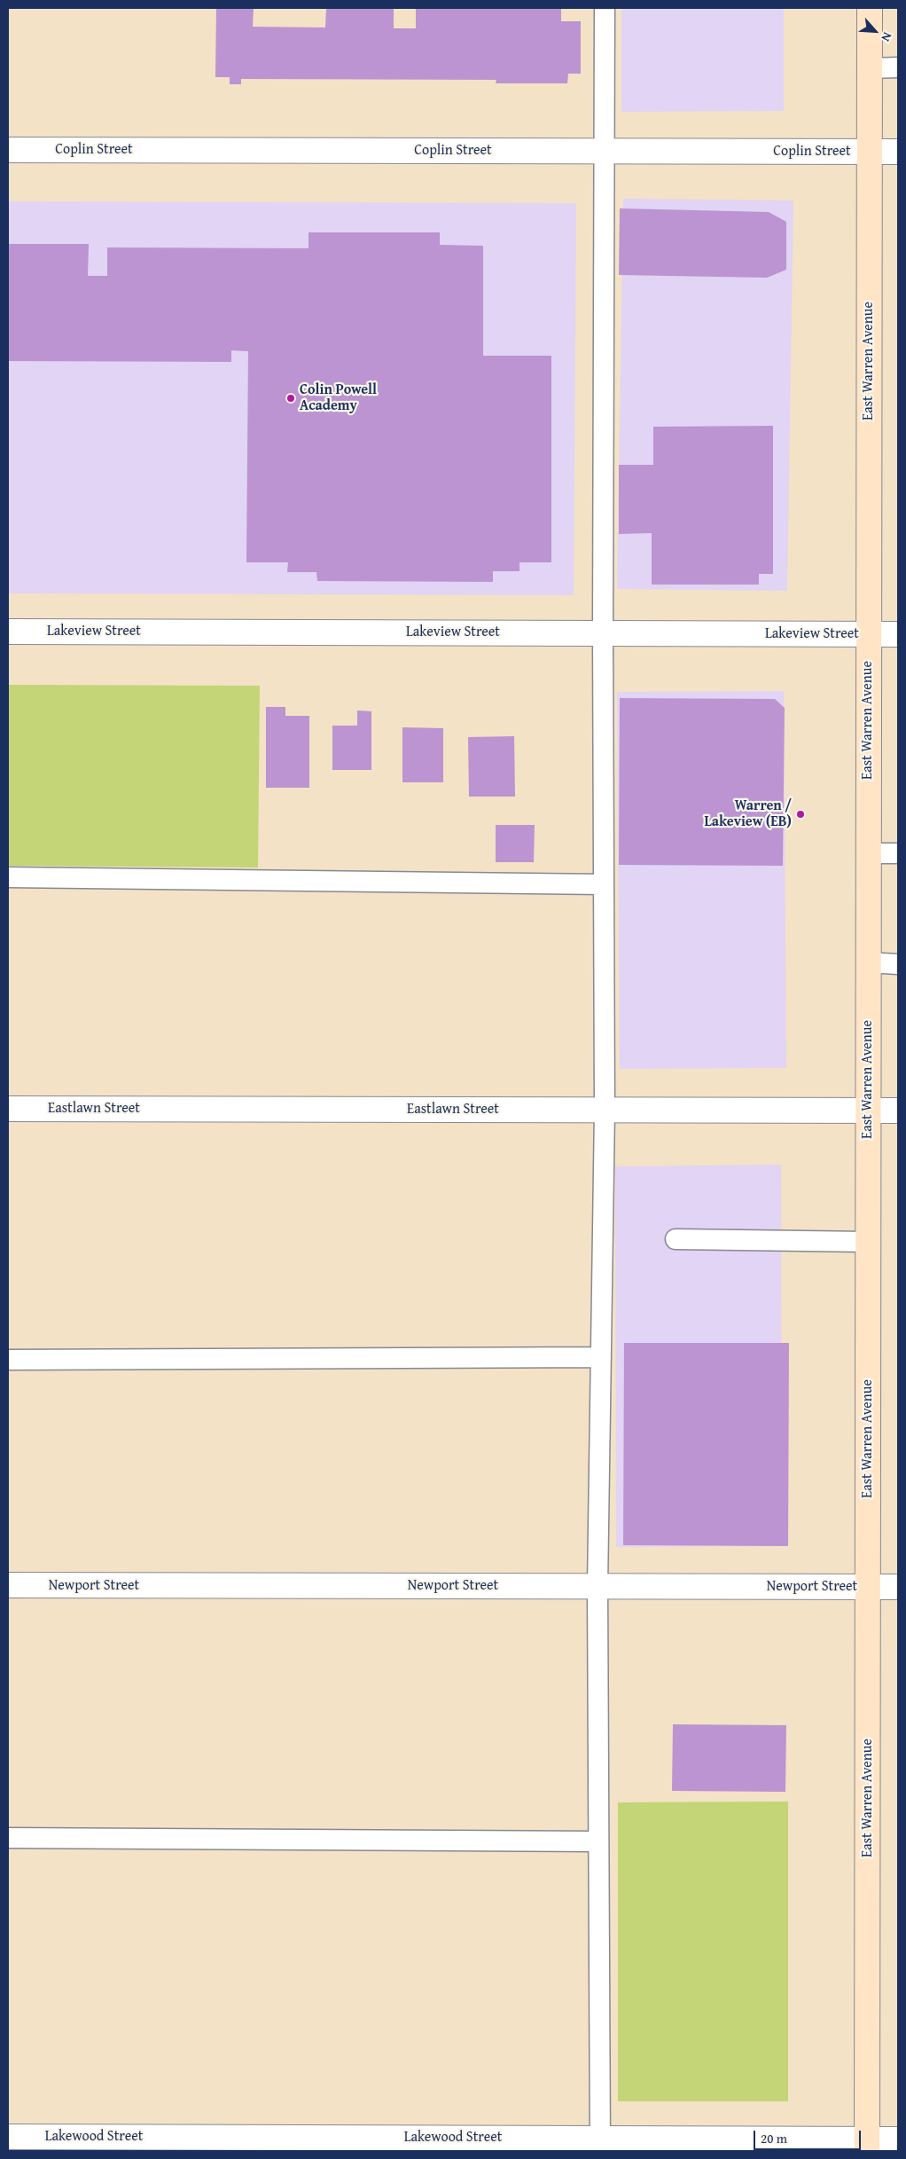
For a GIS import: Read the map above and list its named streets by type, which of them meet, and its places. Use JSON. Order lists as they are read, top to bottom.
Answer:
{
  "streets": {
    "main road": ["East Warren Avenue"],
    "street": [
      "Coplin Street",
      "Lakeview Street",
      "Eastlawn Street",
      "Newport Street",
      "Lakewood Street"
    ]
  },
  "crossings": [
    ["Coplin Street", "East Warren Avenue"],
    ["East Warren Avenue", "Lakeview Street"],
    ["East Warren Avenue", "Eastlawn Street"],
    ["East Warren Avenue", "Newport Street"],
    ["East Warren Avenue", "Lakewood Street"]
  ],
  "places": ["Colin Powell Academy", "Warren / Lakeview (EB)"],
  "scale_bar": "20 m",
  "north": "bottom right"
}
